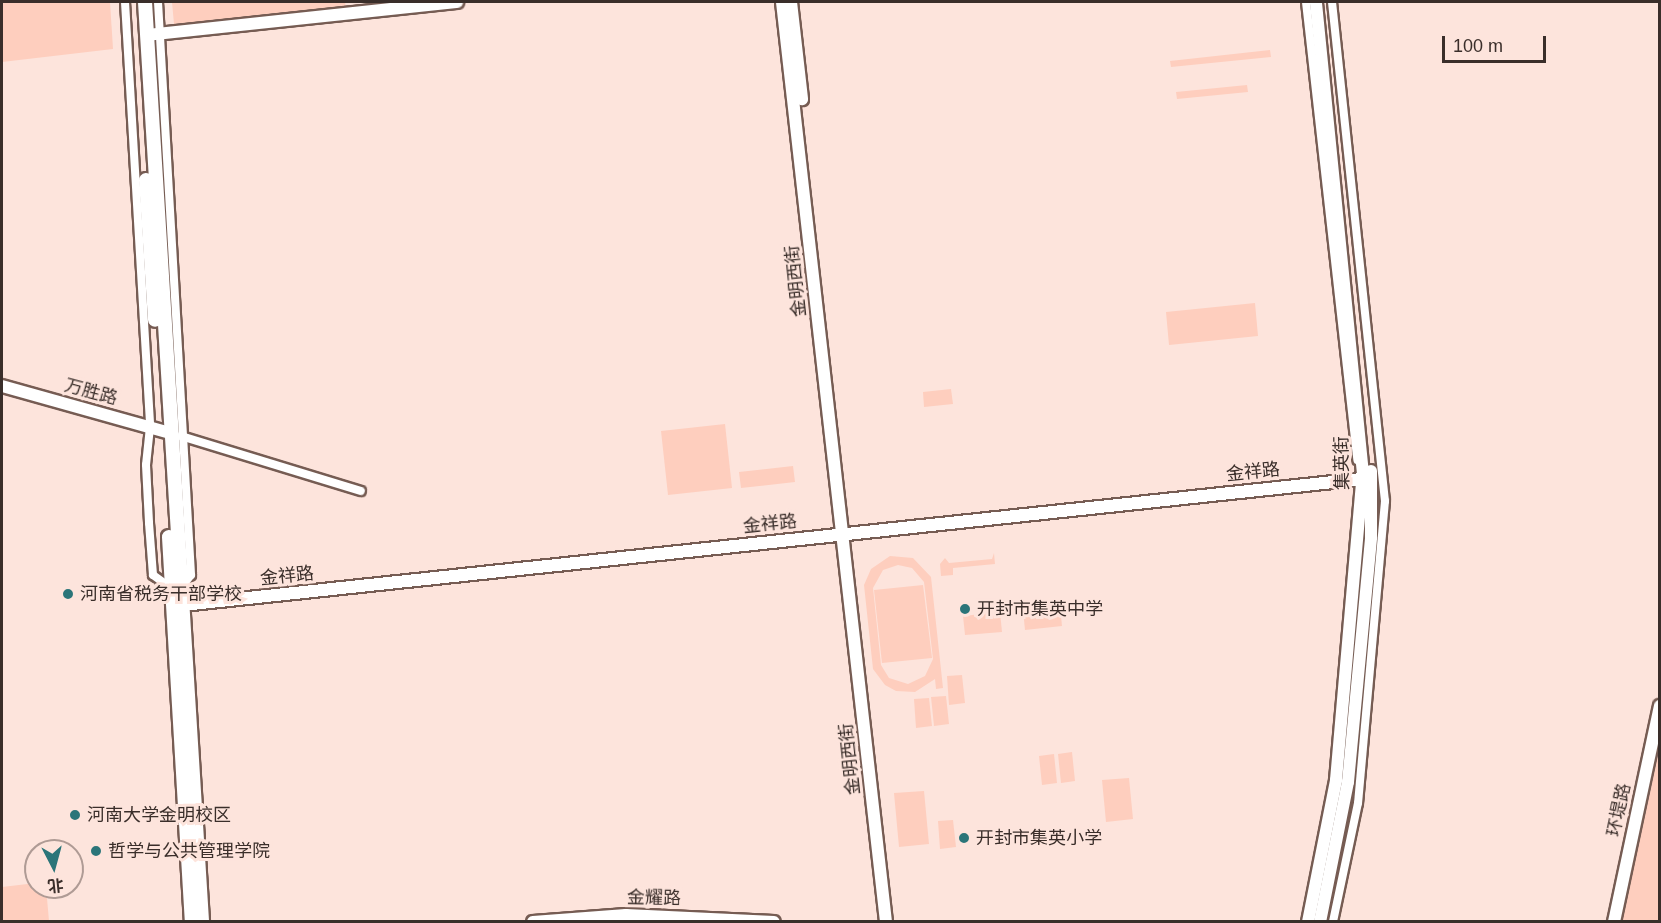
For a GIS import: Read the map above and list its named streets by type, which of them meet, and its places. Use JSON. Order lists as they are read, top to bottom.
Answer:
{
  "streets": {
    "street": [
      "金明西街",
      "万胜路",
      "集英街",
      "金祥路",
      "环堤路",
      "金耀路"
    ]
  },
  "crossings": [
    ["金明西街", "金祥路"],
    ["集英街", "金祥路"]
  ],
  "places": [
    "河南省税务干部学校",
    "开封市集英中学",
    "河南大学金明校区",
    "开封市集英小学",
    "哲学与公共管理学院"
  ],
  "scale_bar": "100 m",
  "north": "bottom"
}
